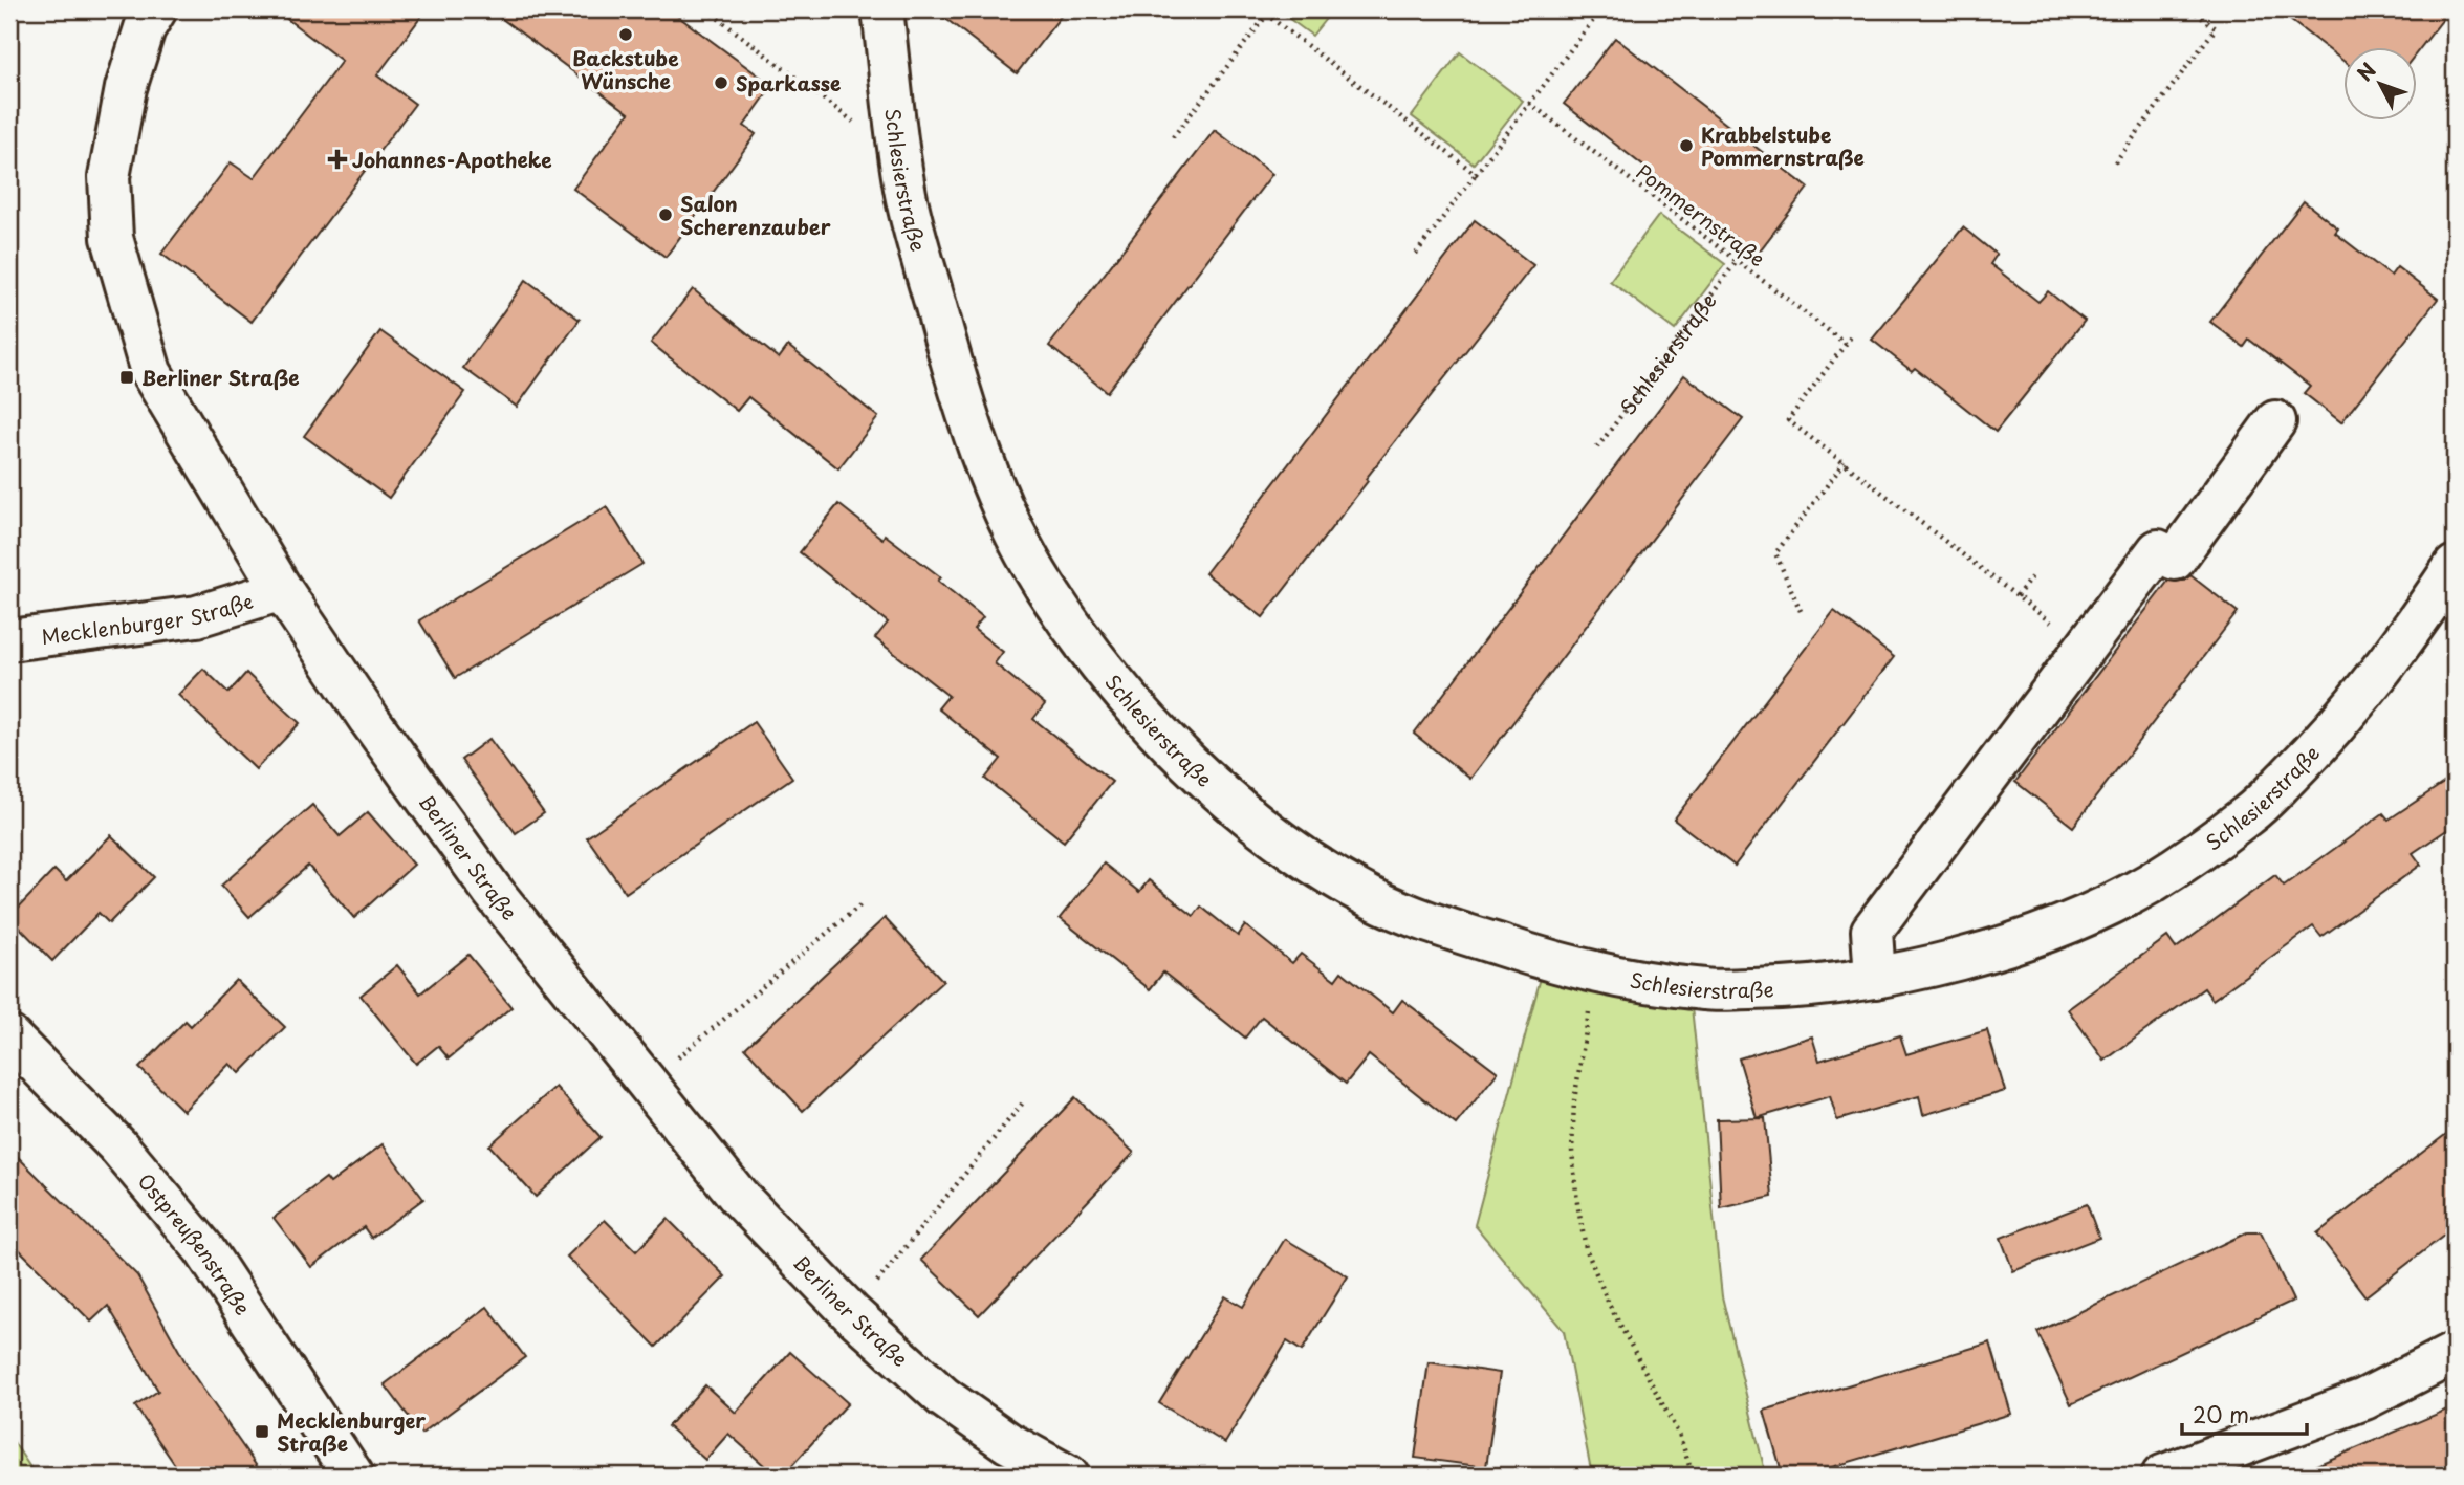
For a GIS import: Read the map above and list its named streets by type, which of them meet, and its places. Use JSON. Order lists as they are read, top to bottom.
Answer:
{
  "streets": {
    "street": [
      "Schlesierstraße",
      "Mecklenburger Straße",
      "Berliner Straße",
      "Ostpreußenstraße"
    ],
    "path": ["Pommernstraße"]
  },
  "crossings": [
    ["Schlesierstraße", "Pommernstraße"],
    ["Mecklenburger Straße", "Berliner Straße"]
  ],
  "places": {
    "other": [
      "Backstube Wünsche",
      "Sparkasse",
      "Krabbelstube Pommernstraße",
      "Salon Scherenzauber"
    ],
    "health": ["Johannes-Apotheke"],
    "transit": ["Berliner Straße", "Mecklenburger Straße"]
  },
  "scale_bar": "20 m",
  "north": "top left"
}
